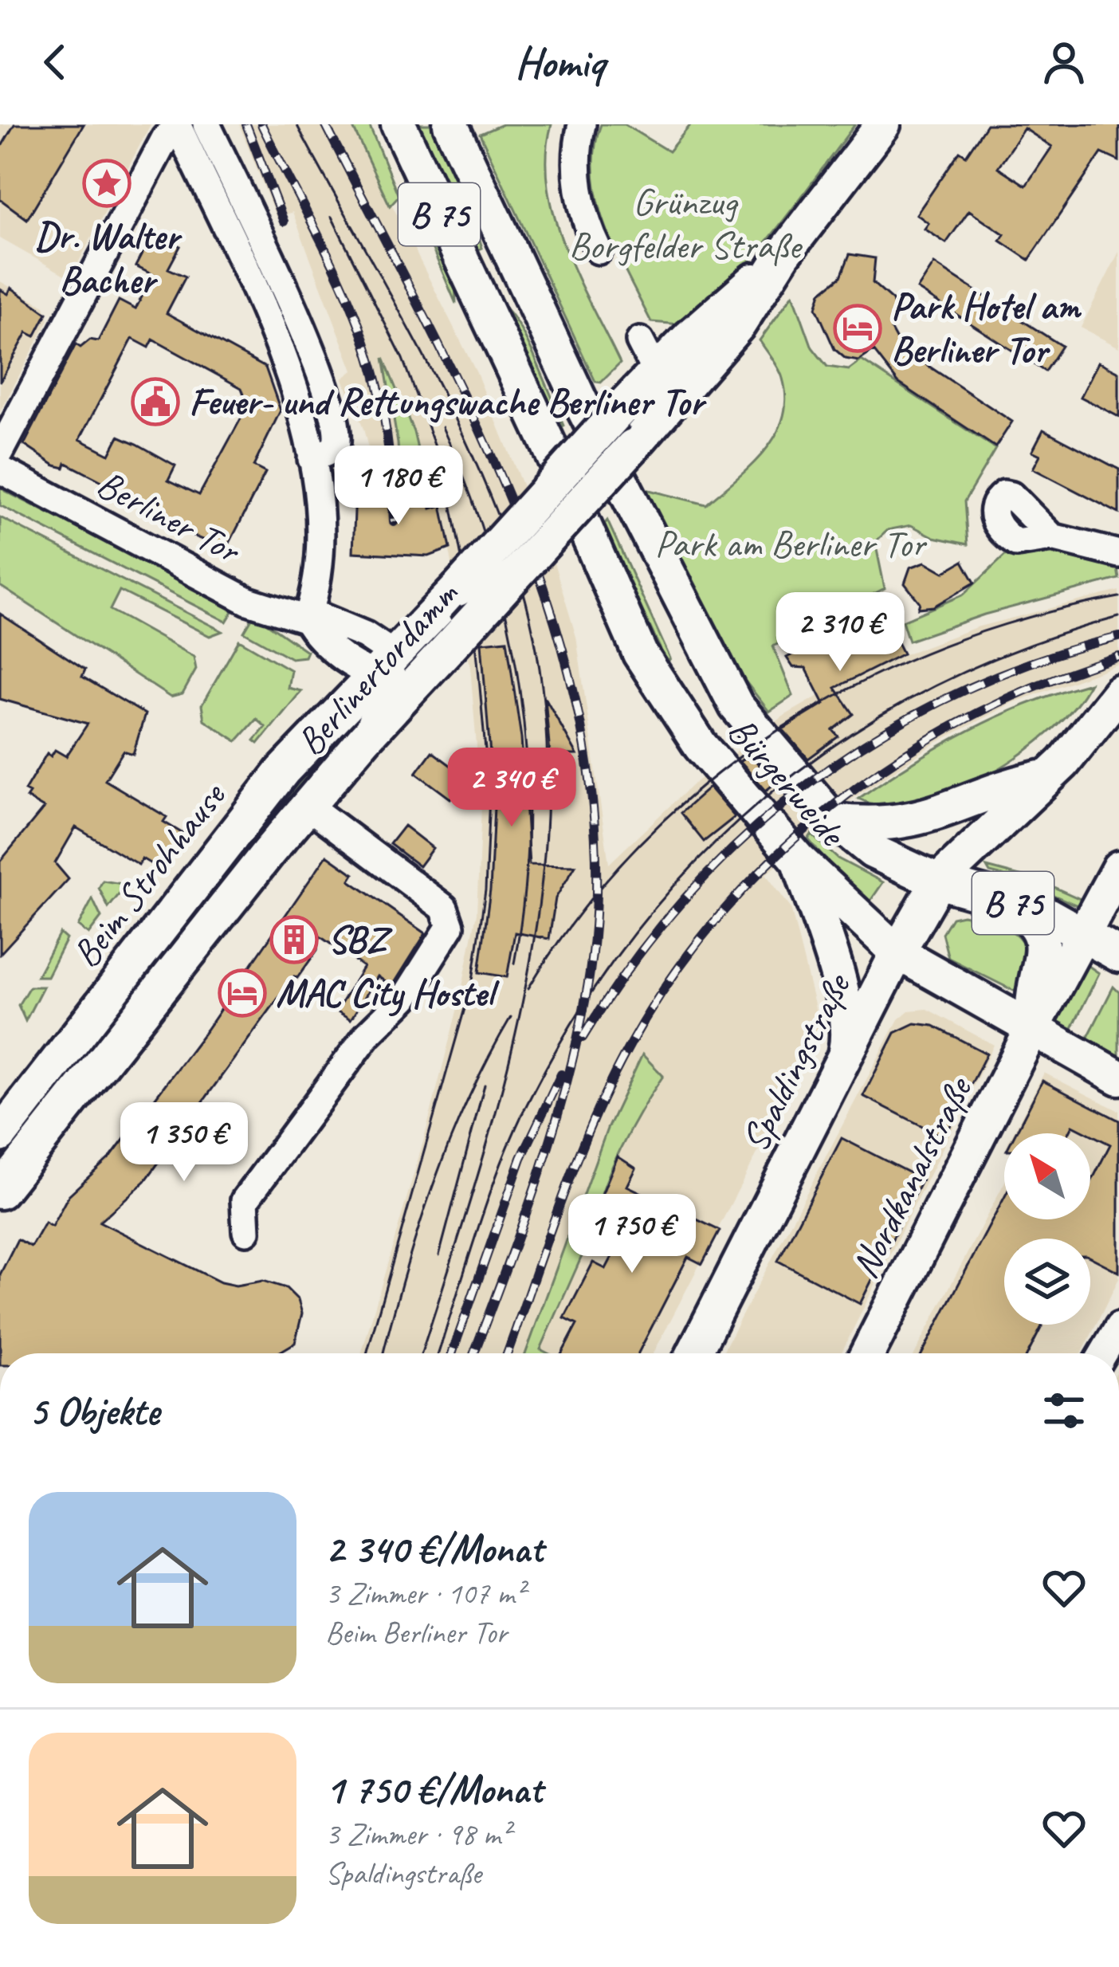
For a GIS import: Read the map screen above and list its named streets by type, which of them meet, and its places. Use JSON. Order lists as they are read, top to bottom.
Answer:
{
  "streets": {
    "main road": [
      "B 75",
      "Berlinertordamm",
      "Bürgerweide",
      "Beim Strohhause",
      "Spaldingstraße",
      "Nordkanalstraße"
    ],
    "street": ["Berliner Tor"]
  },
  "crossings": [
    ["B 75", "Bürgerweide"],
    ["B 75", "Spaldingstraße"],
    ["B 75", "Nordkanalstraße"],
    ["Berliner Tor", "Berlinertordamm"],
    ["Berliner Tor", "Beim Strohhause"],
    ["Berlinertordamm", "Beim Strohhause"],
    ["Bürgerweide", "Spaldingstraße"]
  ],
  "parks": ["Grünzug Borgfelder Straße", "Park am Berliner Tor"],
  "places": {
    "place": ["Dr. Walter Bacher"],
    "hotel": ["Park Hotel am Berliner Tor", "MAC City Hostel"],
    "public building": ["Feuer- und Rettungswache Berliner Tor"],
    "building": ["SBZ"]
  },
  "north": "top left",
  "page": {
    "header": "Homiq",
    "price": [
      "1 180 €",
      "2 310 €",
      "2 340 €",
      "1 350 €",
      "1 750 €"
    ],
    "heading": "5 Objekte",
    "list": [
      {
        "name": "2 340 €/Monat",
        "note": "3 Zimmer · 107 m² · Beim Berliner Tor"
      },
      {
        "name": "1 750 €/Monat",
        "note": "3 Zimmer · 98 m² · Spaldingstraße"
      }
    ]
  }
}
